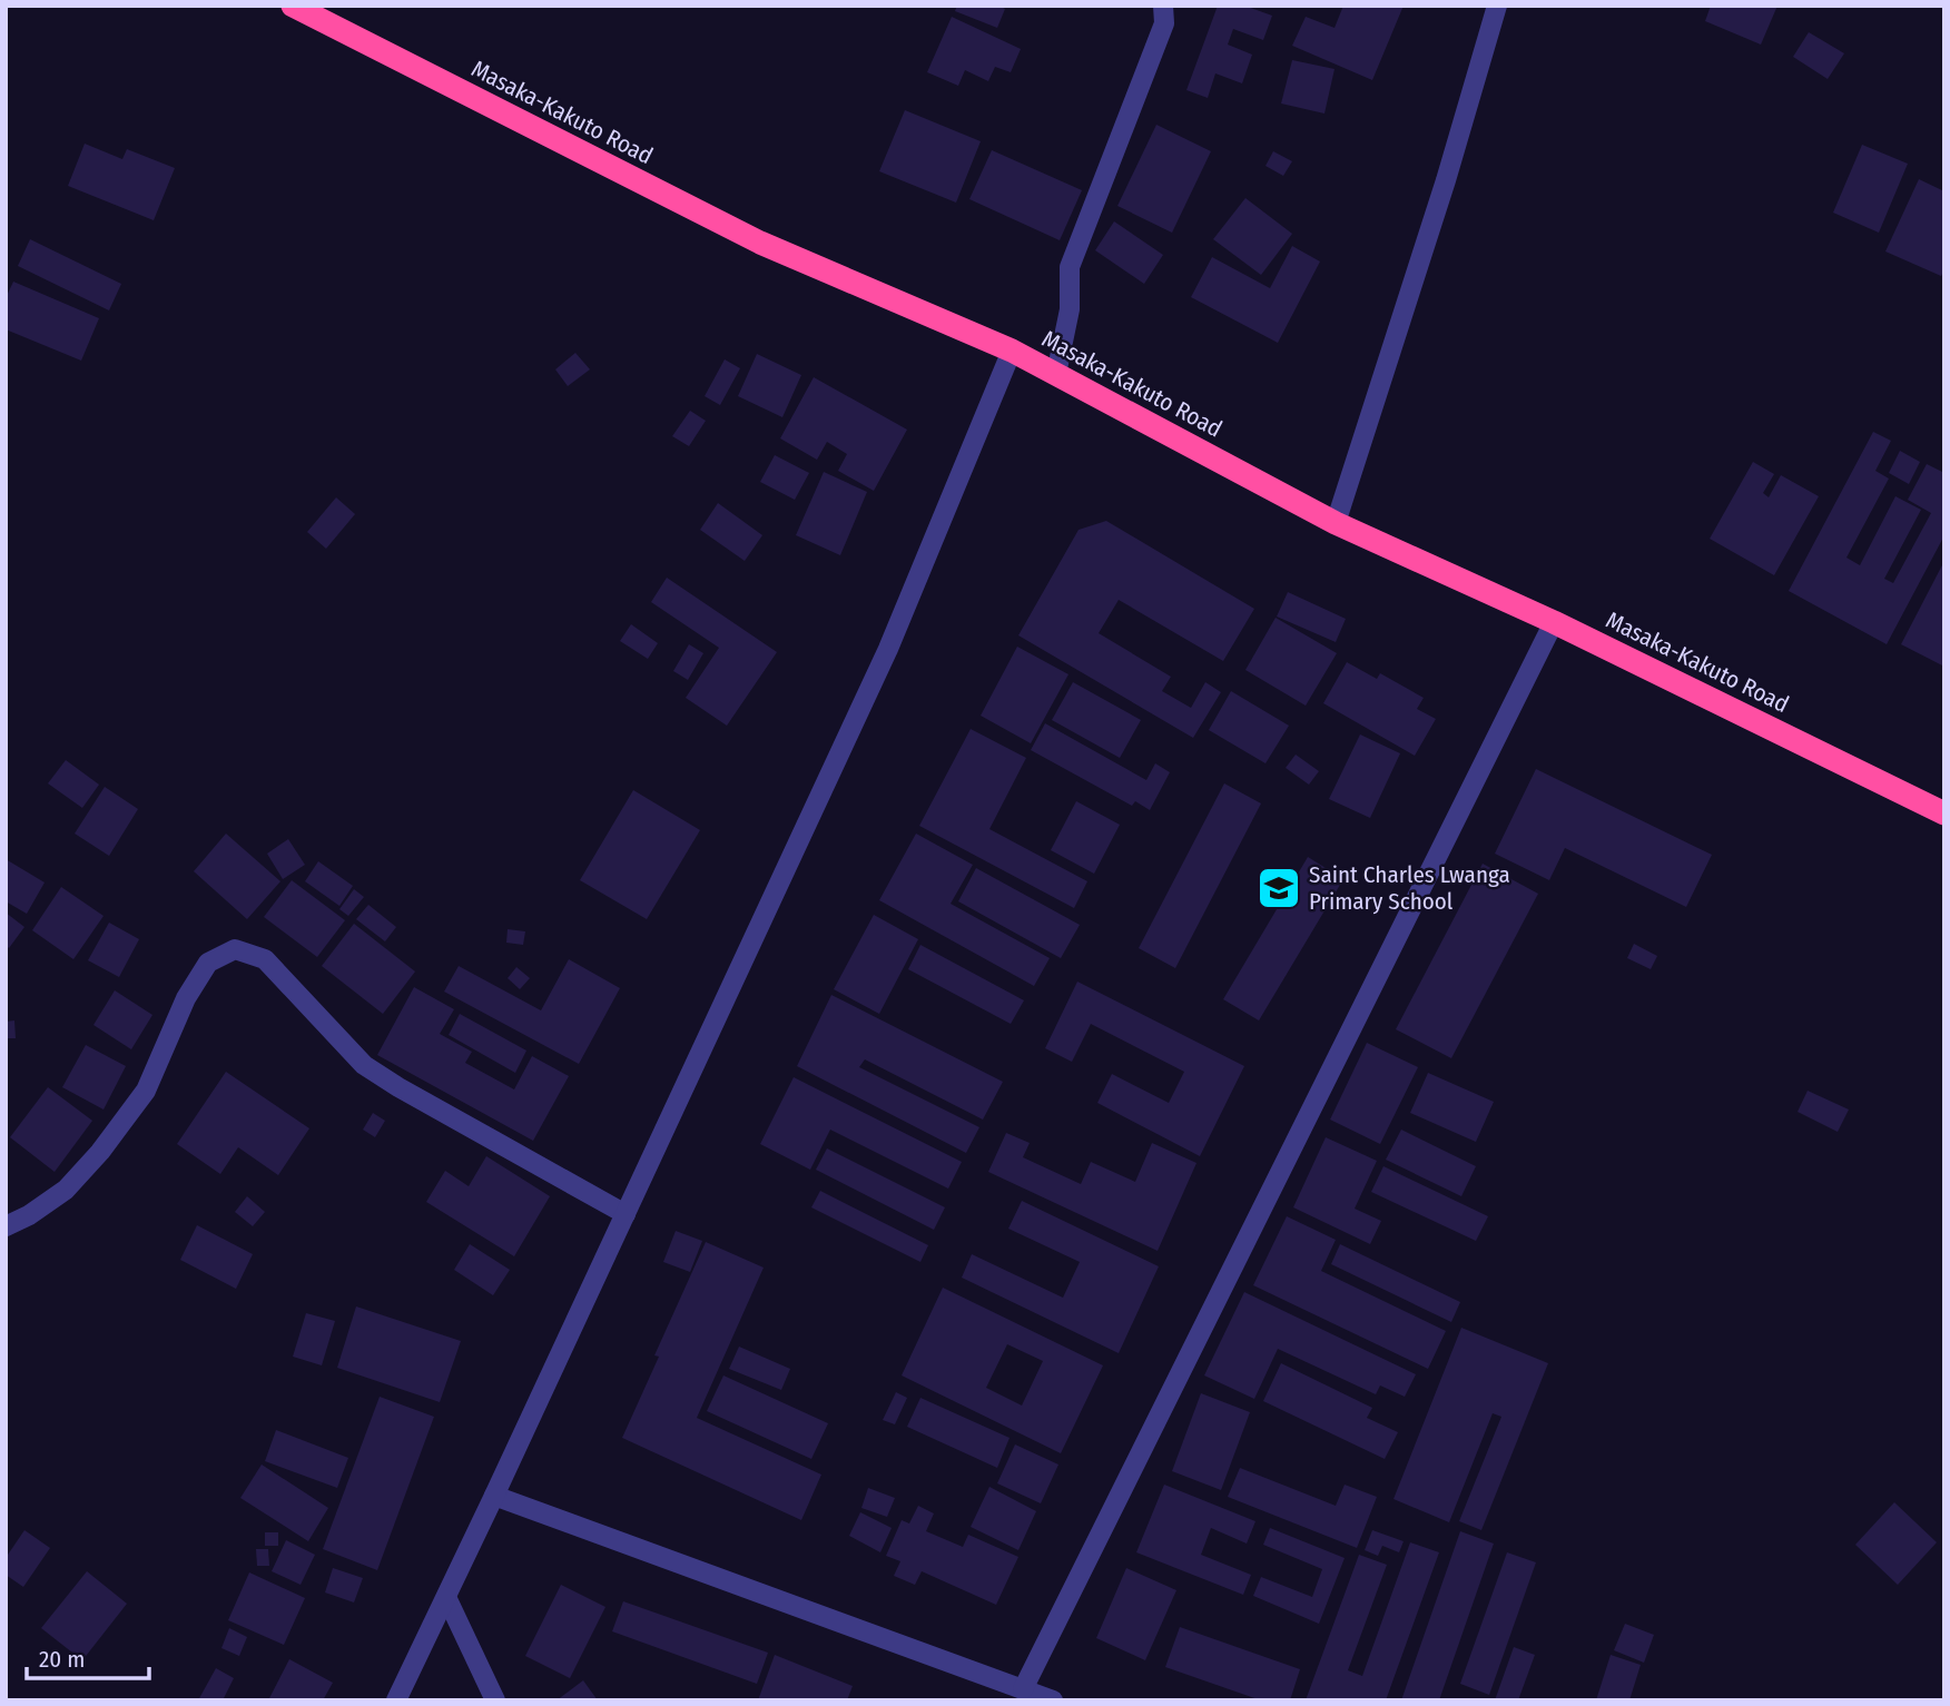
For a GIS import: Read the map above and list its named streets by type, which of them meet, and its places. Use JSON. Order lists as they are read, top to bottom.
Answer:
{
  "streets": {
    "highway": ["Masaka-Kakuto Road"]
  },
  "places": {
    "school or university": ["Saint Charles Lwanga Primary School"]
  },
  "scale_bar": "20 m"
}
